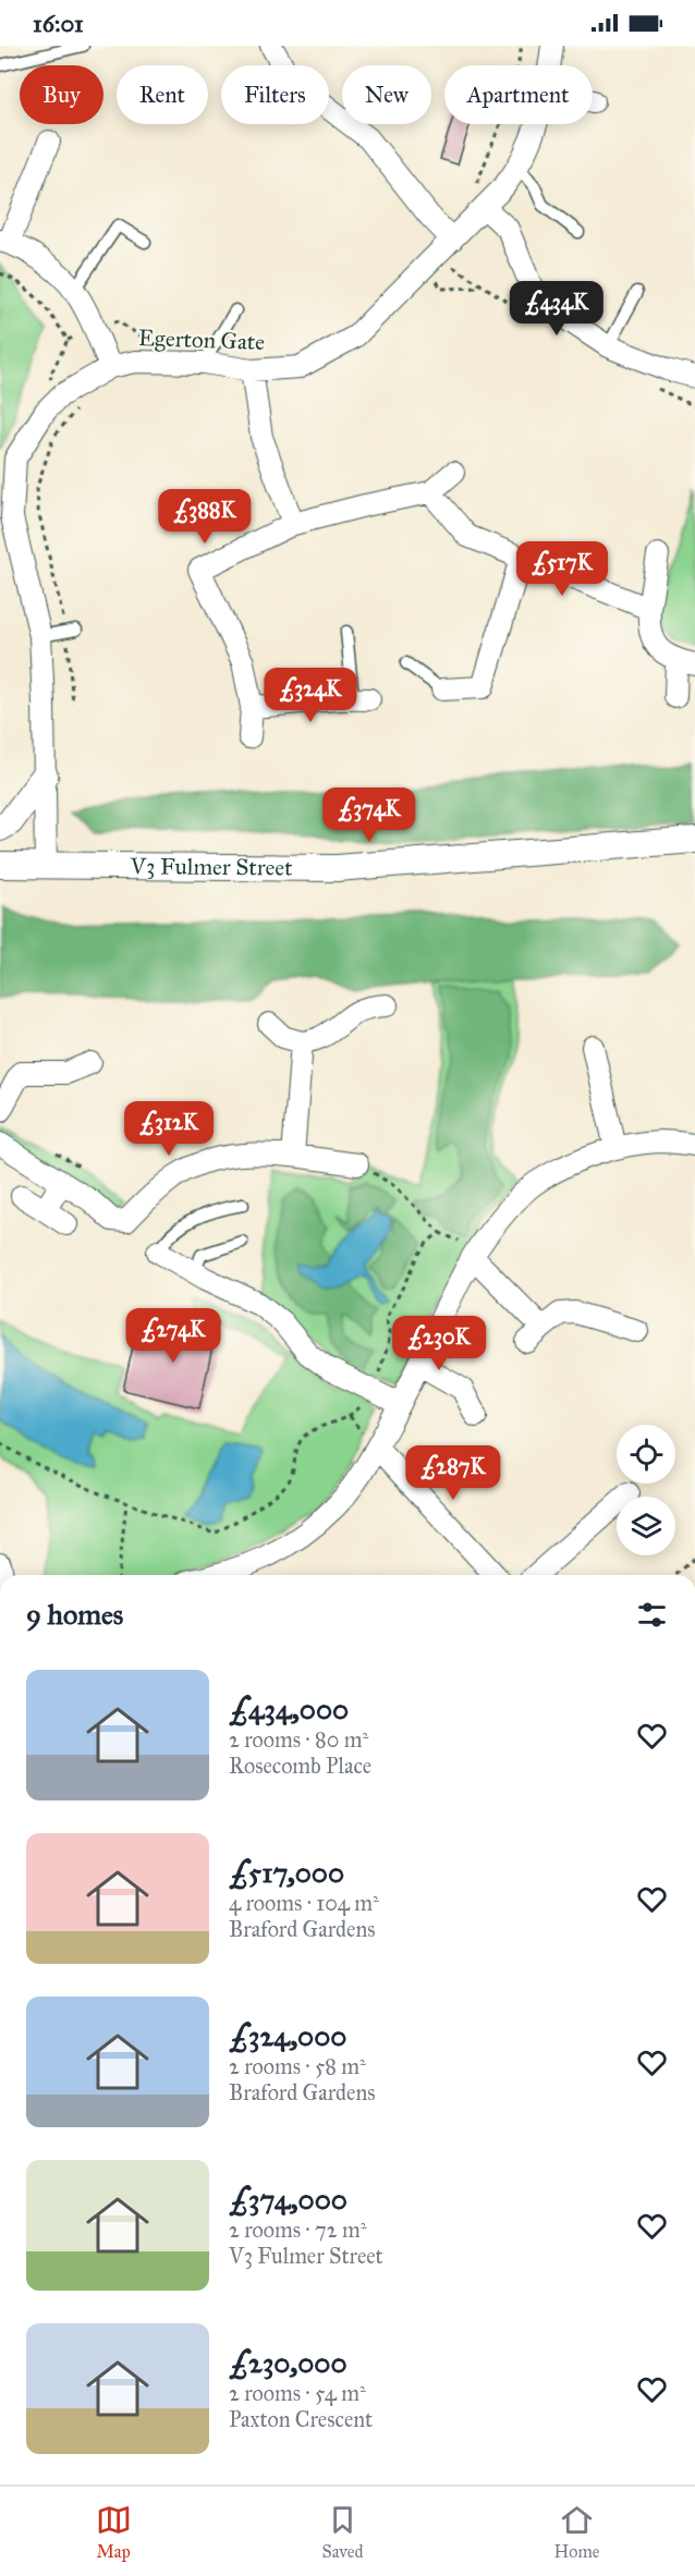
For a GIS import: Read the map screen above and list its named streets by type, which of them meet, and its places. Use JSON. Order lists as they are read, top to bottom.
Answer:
{
  "streets": {
    "street": ["Egerton Gate", "V3 Fulmer Street"]
  },
  "crossings": [
    ["Egerton Gate", "V3 Fulmer Street"]
  ],
  "page": {
    "status": "16:01",
    "chip": [
      "Buy",
      "Rent",
      "Filters",
      "New",
      "Apartment"
    ],
    "price": [
      "£434K",
      "£388K",
      "£517K",
      "£324K",
      "£374K",
      "£312K",
      "£274K",
      "£230K",
      "£287K"
    ],
    "heading": "9 homes",
    "list": [
      {
        "name": "£434,000",
        "note": "2 rooms · 80 m² · Rosecomb Place"
      },
      {
        "name": "£517,000",
        "note": "4 rooms · 104 m² · Braford Gardens"
      },
      {
        "name": "£324,000",
        "note": "2 rooms · 58 m² · Braford Gardens"
      },
      {
        "name": "£374,000",
        "note": "2 rooms · 72 m² · V3 Fulmer Street"
      },
      {
        "name": "£230,000",
        "note": "2 rooms · 54 m² · Paxton Crescent"
      }
    ],
    "tabs": ["Map", "Saved", "Home"]
  }
}
